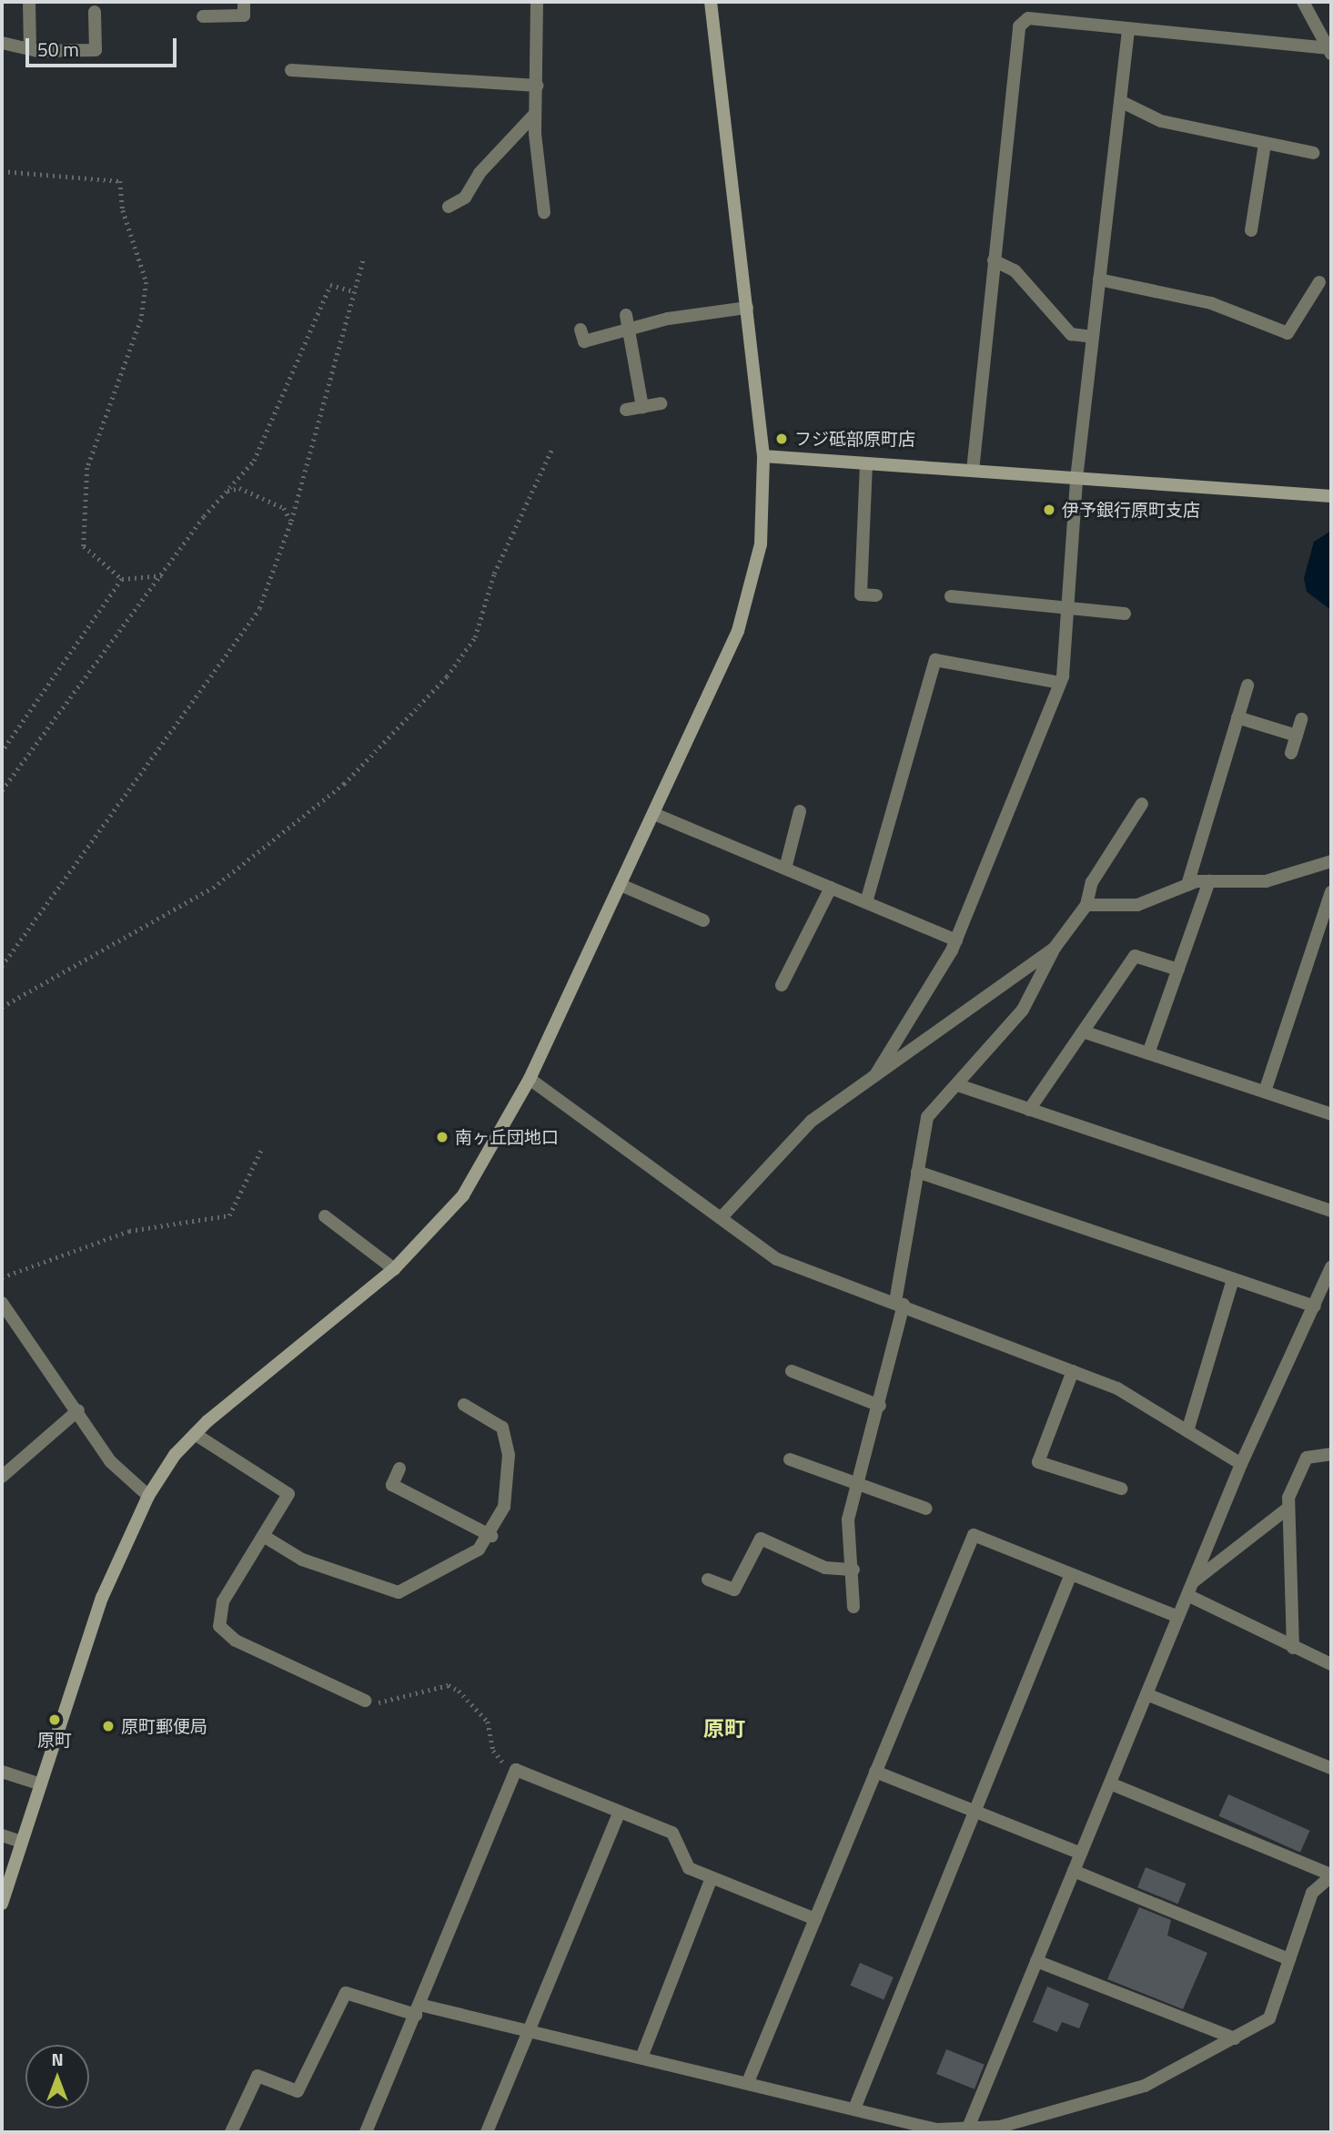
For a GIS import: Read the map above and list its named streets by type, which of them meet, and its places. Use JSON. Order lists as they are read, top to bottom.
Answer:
{
  "districts": ["原町"],
  "places": [
    "フジ砥部原町店",
    "伊予銀行原町支店",
    "南ヶ丘団地口",
    "原町",
    "原町郵便局"
  ],
  "scale_bar": "50 m",
  "north": "top"
}
